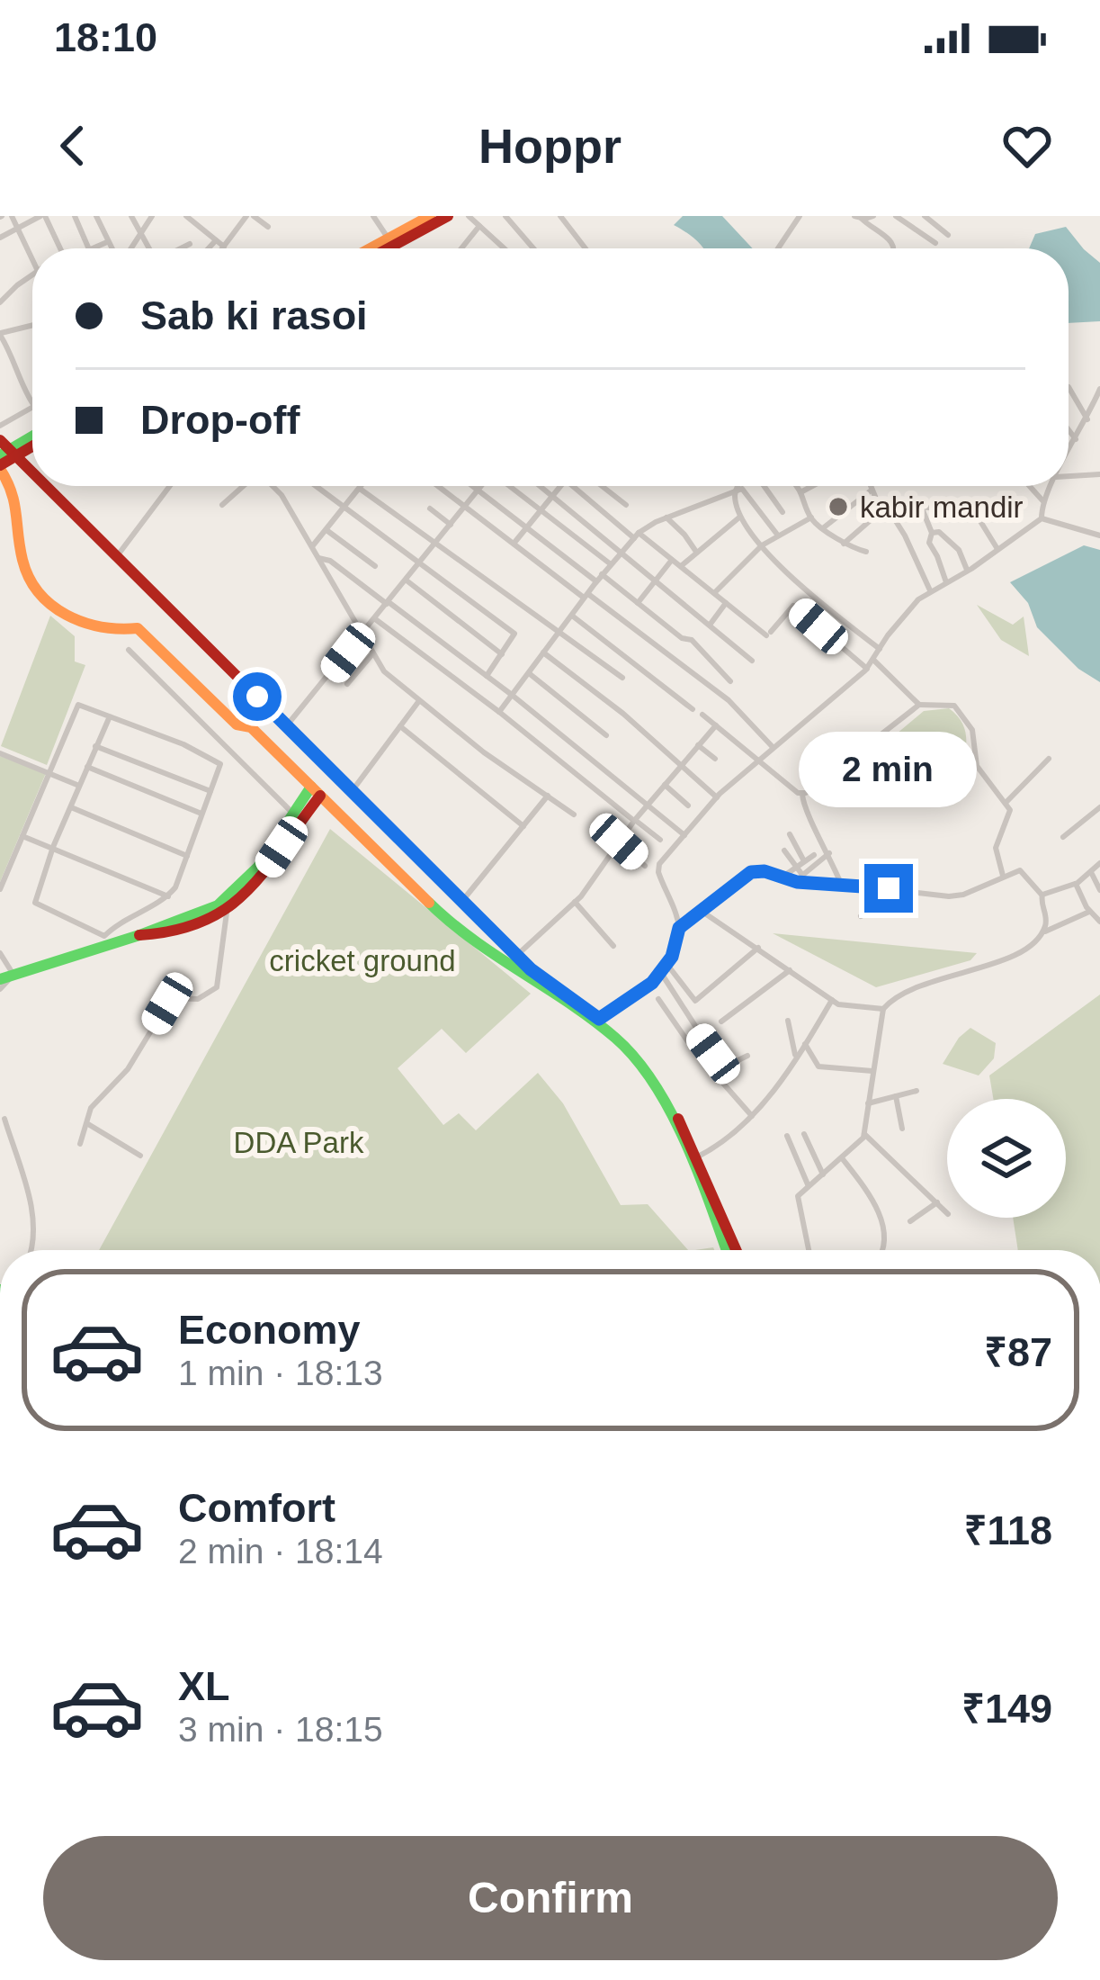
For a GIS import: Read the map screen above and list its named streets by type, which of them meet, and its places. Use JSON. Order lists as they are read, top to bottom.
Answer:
{
  "parks": ["cricket ground", "DDA Park"],
  "places": ["kabir mandir"],
  "page": {
    "status": "18:10",
    "header": "Hoppr",
    "banner": ["Sab ki rasoi", "Drop-off"],
    "bubble": "2 min",
    "list": [
      {
        "name": "Economy",
        "note": "1 min · 18:13",
        "value": "₹87"
      },
      {
        "name": "Comfort",
        "note": "2 min · 18:14",
        "value": "₹118"
      },
      {
        "name": "XL",
        "note": "3 min · 18:15",
        "value": "₹149"
      }
    ],
    "buttons": "Confirm"
  }
}
